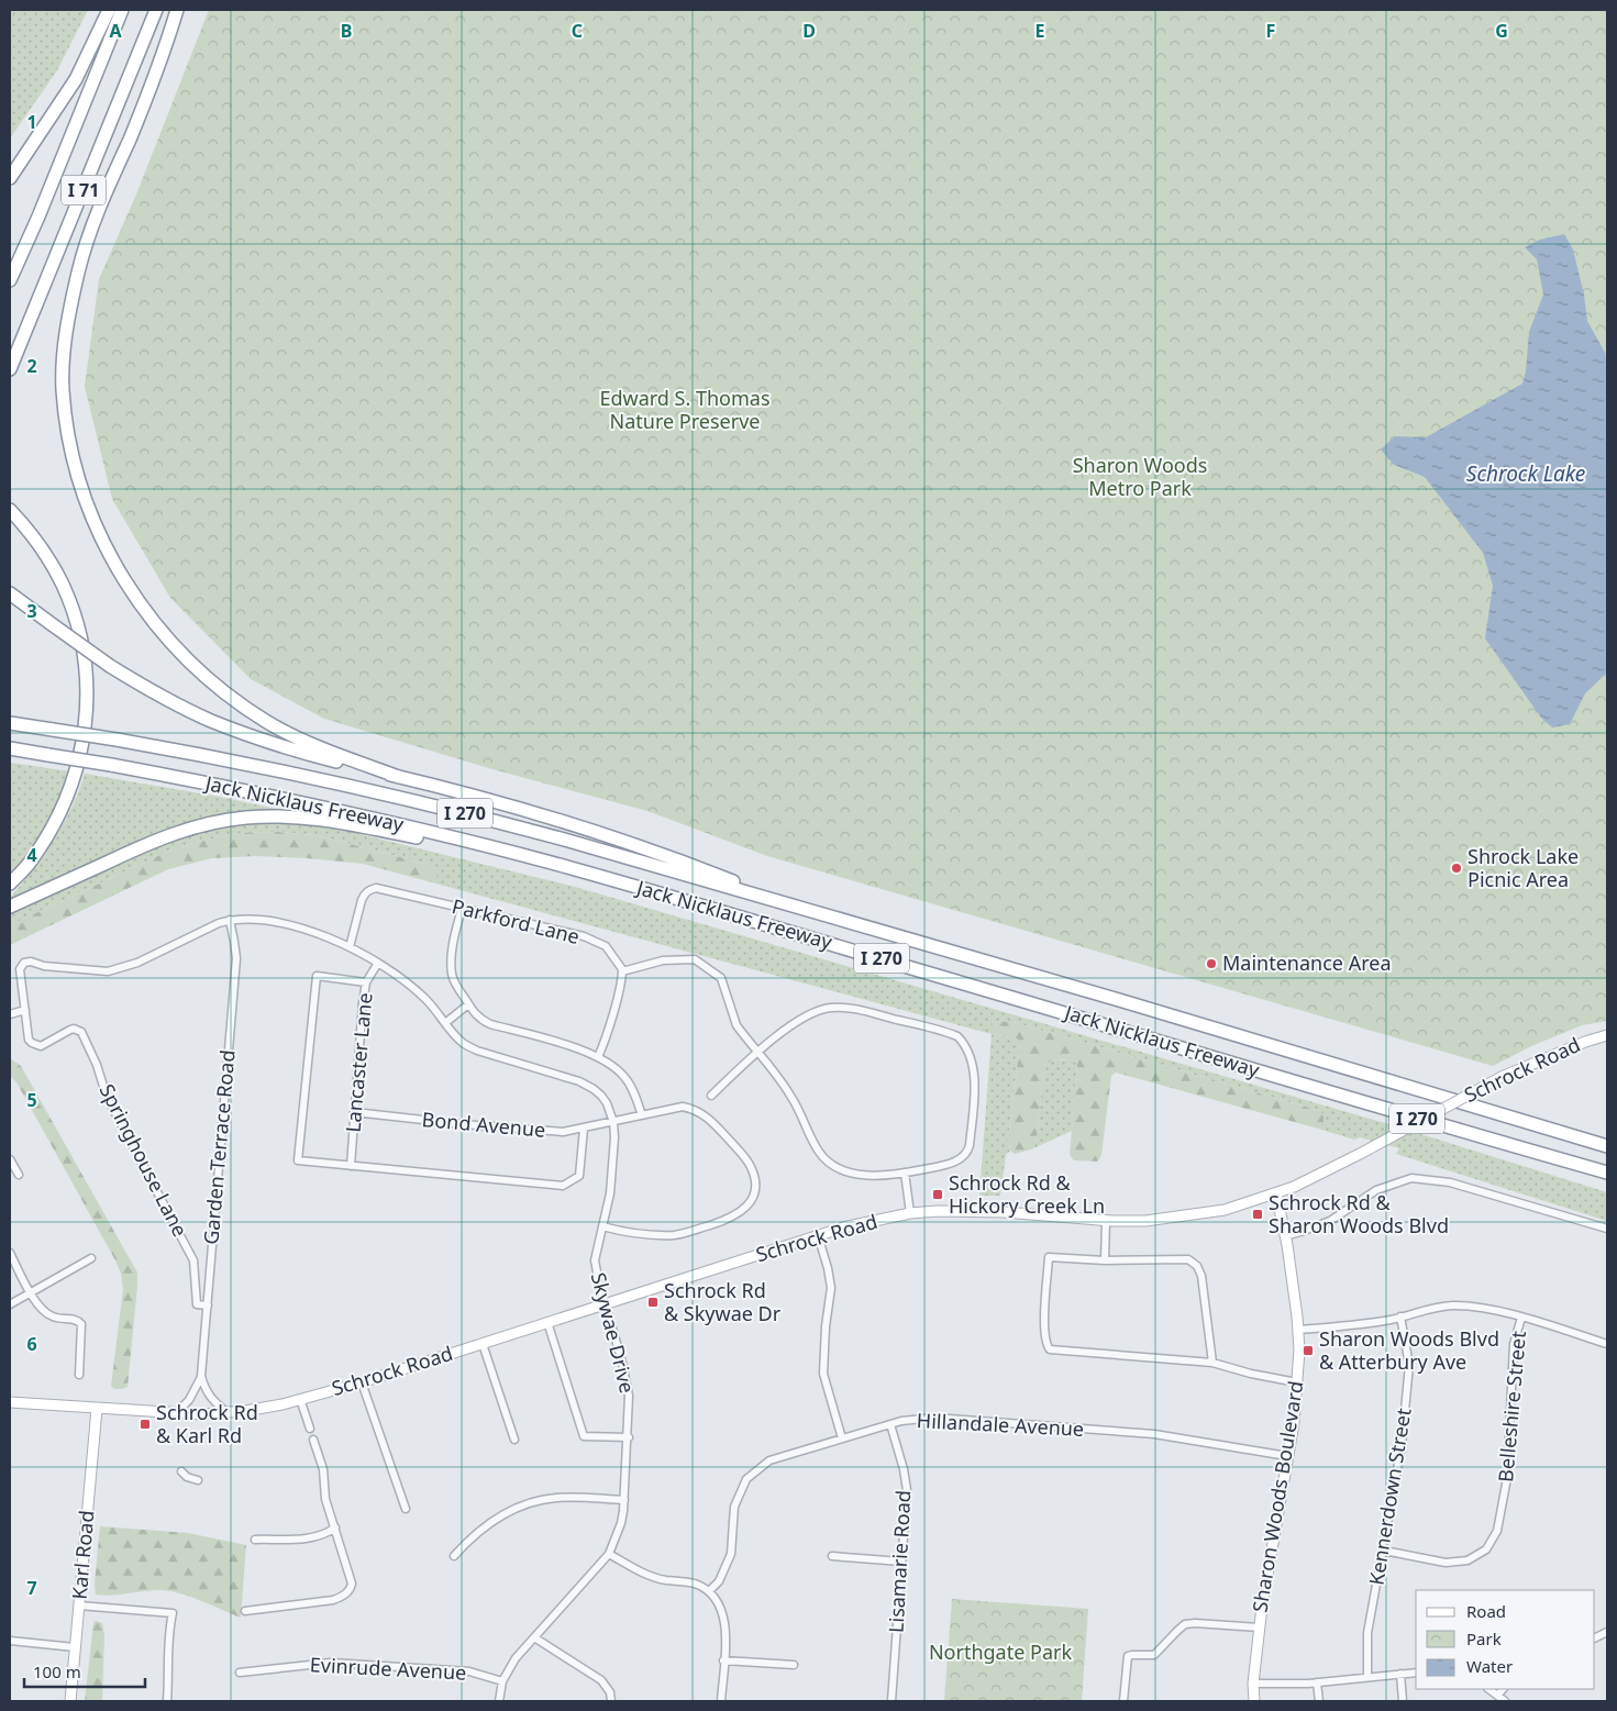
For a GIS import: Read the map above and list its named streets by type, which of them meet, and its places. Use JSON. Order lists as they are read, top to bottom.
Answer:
{
  "streets": {
    "highway": ["I 71", "Jack Nicklaus Freeway", "I 270"],
    "main road": ["Schrock Road", "Sharon Woods Boulevard", "Karl Road"],
    "street": [
      "Parkford Lane",
      "Lancaster Lane",
      "Bond Avenue",
      "Garden Terrace Road",
      "Springhouse Lane",
      "Skywae Drive",
      "Belleshire Street",
      "Hillandale Avenue",
      "Kennerdown Street",
      "Lisamarie Road",
      "Evinrude Avenue"
    ]
  },
  "crossings": [
    ["Lancaster Lane", "Bond Avenue"],
    ["Schrock Road", "Garden Terrace Road"],
    ["Schrock Road", "Skywae Drive"],
    ["Schrock Road", "Sharon Woods Boulevard"],
    ["Schrock Road", "Karl Road"],
    ["Bond Avenue", "Skywae Drive"],
    ["Garden Terrace Road", "Springhouse Lane"],
    ["Skywae Drive", "Evinrude Avenue"],
    ["Belleshire Street", "Kennerdown Street"],
    ["Hillandale Avenue", "Sharon Woods Boulevard"],
    ["Hillandale Avenue", "Lisamarie Road"]
  ],
  "water": ["Schrock Lake"],
  "parks": ["Edward S. Thomas Nature Preserve", "Sharon Woods Metro Park", "Northgate Park"],
  "places": {
    "other": ["Shrock Lake Picnic Area", "Maintenance Area"],
    "transit": [
      "Schrock Rd & Hickory Creek Ln",
      "Schrock Rd & Sharon Woods Blvd",
      "Schrock Rd & Skywae Dr",
      "Sharon Woods Blvd & Atterbury Ave",
      "Schrock Rd & Karl Rd"
    ]
  },
  "legend": ["Road", "Park", "Water"],
  "scale_bar": "100 m",
  "grid": {
    "columns": [
      "A",
      "B",
      "C",
      "D",
      "E",
      "F",
      "G"
    ],
    "rows": [
      "1",
      "2",
      "3",
      "4",
      "5",
      "6",
      "7"
    ]
  }
}
